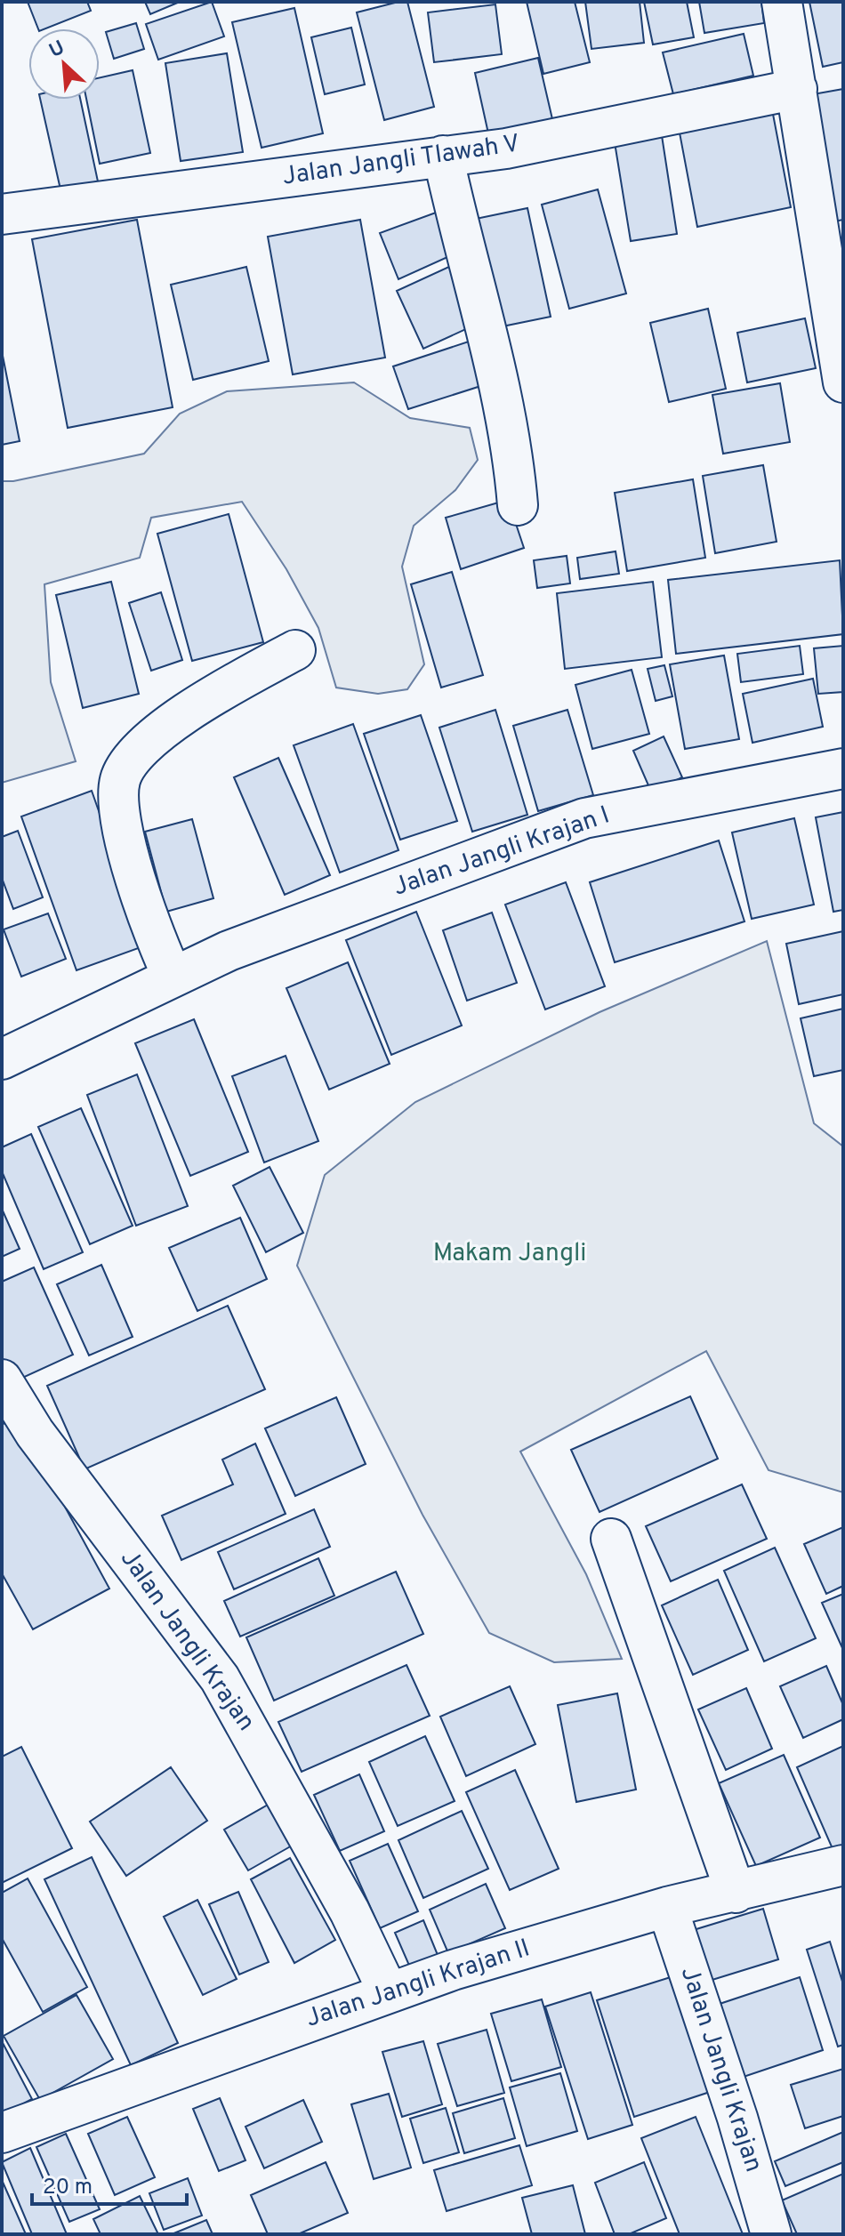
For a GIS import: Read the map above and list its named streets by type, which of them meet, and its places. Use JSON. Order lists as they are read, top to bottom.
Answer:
{
  "streets": {
    "street": [
      "Jalan Jangli Tlawah V",
      "Jalan Jangli Krajan I",
      "Jalan Jangli Krajan",
      "Jalan Jangli Krajan II"
    ]
  },
  "crossings": [
    ["Jalan Jangli Krajan", "Jalan Jangli Krajan II"]
  ],
  "parks": ["Makam Jangli"],
  "scale_bar": "20 m",
  "north": "top left"
}
